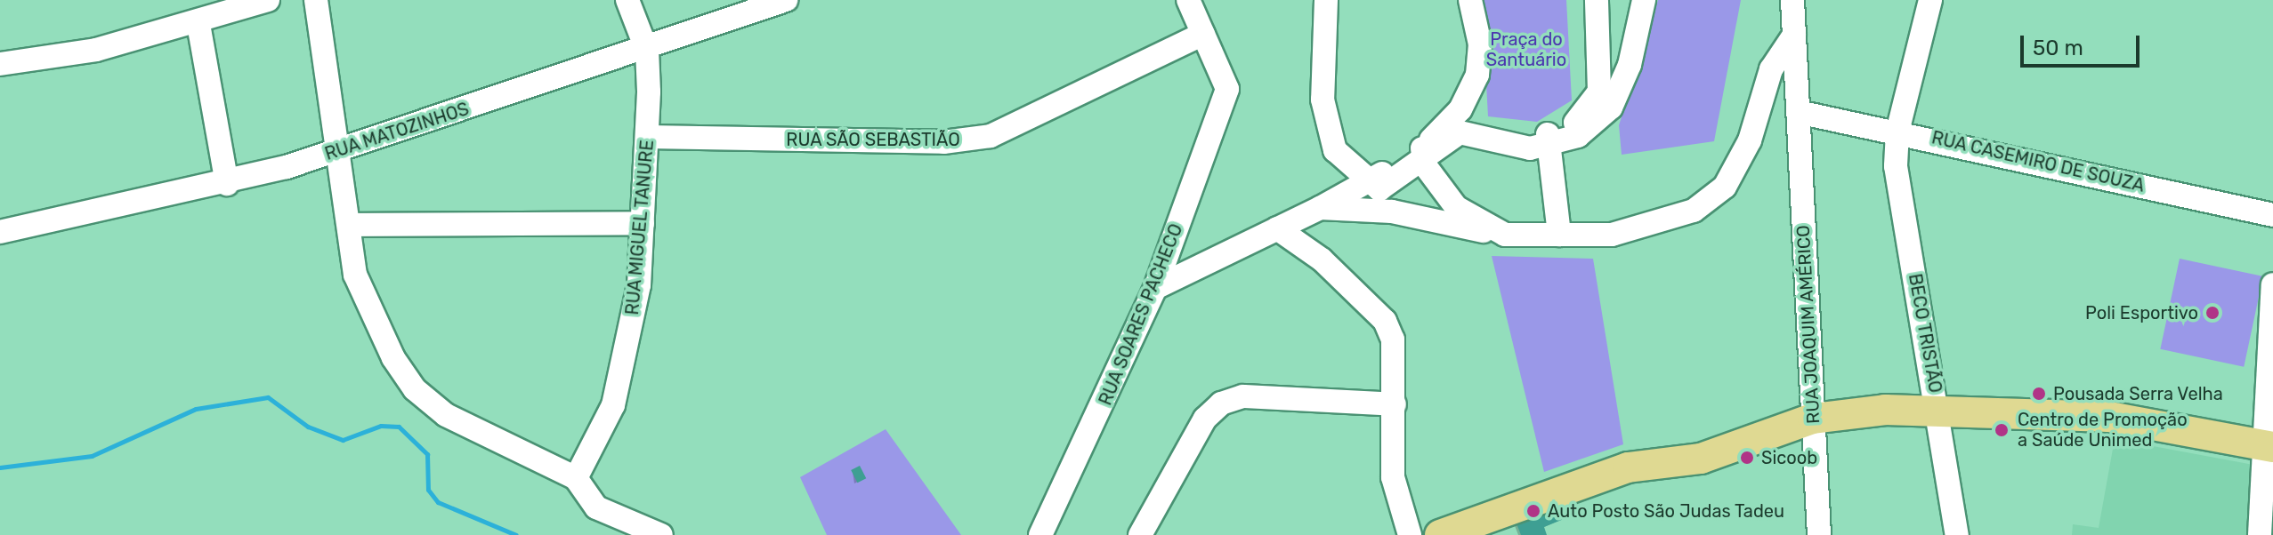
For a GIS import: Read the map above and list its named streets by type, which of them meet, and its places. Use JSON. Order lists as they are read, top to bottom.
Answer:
{
  "streets": {
    "street": [
      "RUA MATOZINHOS",
      "RUA SÃO SEBASTIÃO",
      "RUA CASEMIRO DE SOUZA",
      "RUA MIGUEL TANURE",
      "RUA SOARES PACHECO",
      "RUA JOAQUIM AMÉRICO",
      "BECO TRISTÃO"
    ]
  },
  "crossings": [
    ["RUA MATOZINHOS", "RUA MIGUEL TANURE"],
    ["RUA SÃO SEBASTIÃO", "RUA MIGUEL TANURE"],
    ["RUA SÃO SEBASTIÃO", "RUA SOARES PACHECO"],
    ["RUA CASEMIRO DE SOUZA", "RUA JOAQUIM AMÉRICO"],
    ["RUA CASEMIRO DE SOUZA", "BECO TRISTÃO"]
  ],
  "parks": ["Praça do Santuário"],
  "places": [
    "Poli Esportivo",
    "Pousada Serra Velha",
    "Centro de Promoção a Saúde Unimed",
    "Sicoob",
    "Auto Posto São Judas Tadeu"
  ],
  "scale_bar": "50 m"
}
